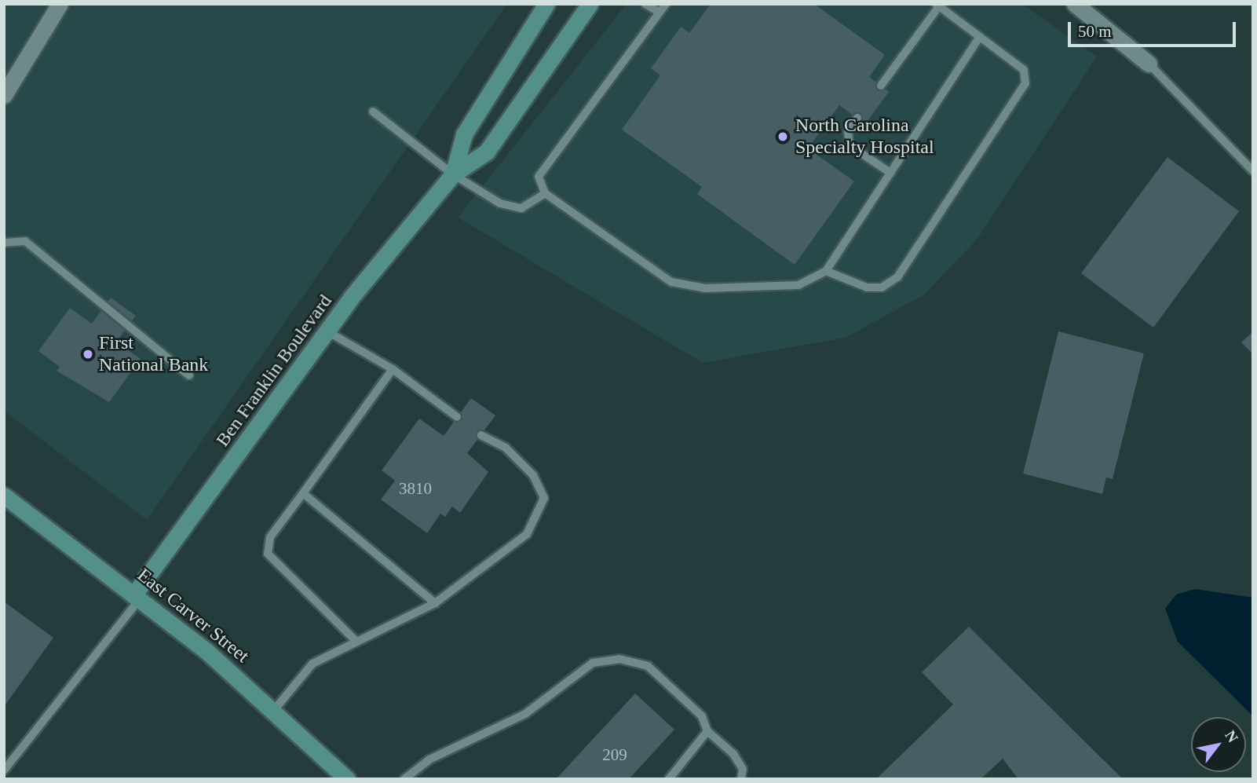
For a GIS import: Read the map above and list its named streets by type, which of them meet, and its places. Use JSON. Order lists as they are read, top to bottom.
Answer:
{
  "streets": {
    "street": ["Ben Franklin Boulevard", "East Carver Street"]
  },
  "crossings": [
    ["Ben Franklin Boulevard", "East Carver Street"]
  ],
  "places": ["North Carolina Specialty Hospital", "First National Bank"],
  "house_numbers": ["3810", "209"],
  "scale_bar": "50 m",
  "north": "top right"
}
